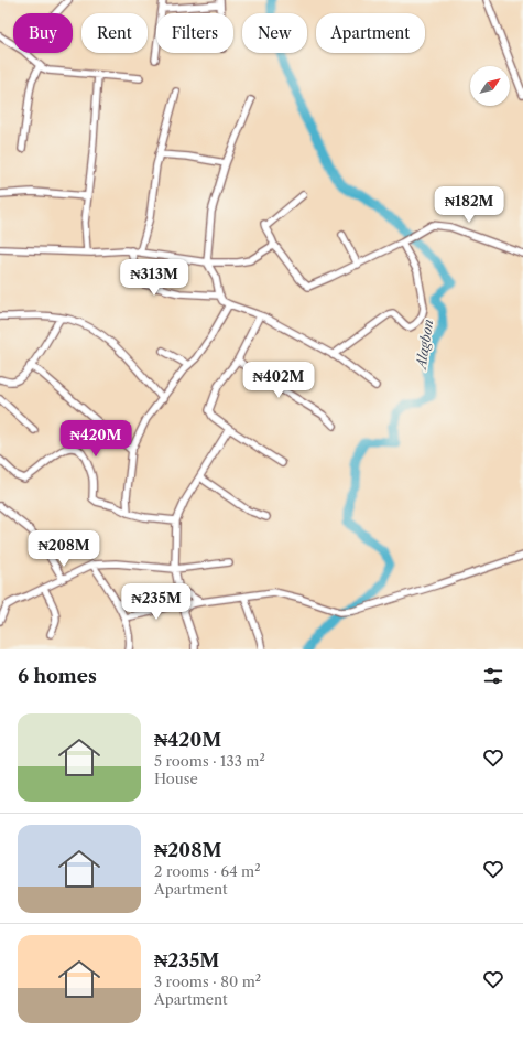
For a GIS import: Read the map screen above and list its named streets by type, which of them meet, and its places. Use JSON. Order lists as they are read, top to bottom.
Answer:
{
  "water": ["Alagbon"],
  "north": "top right",
  "page": {
    "chip": [
      "Buy",
      "Rent",
      "Filters",
      "New",
      "Apartment"
    ],
    "price": [
      "₦182M",
      "₦313M",
      "₦402M",
      "₦420M",
      "₦208M",
      "₦235M"
    ],
    "heading": "6 homes",
    "list": [
      {
        "name": "₦420M",
        "note": "5 rooms · 133 m² · House"
      },
      {
        "name": "₦208M",
        "note": "2 rooms · 64 m² · Apartment"
      },
      {
        "name": "₦235M",
        "note": "3 rooms · 80 m² · Apartment"
      }
    ]
  }
}
